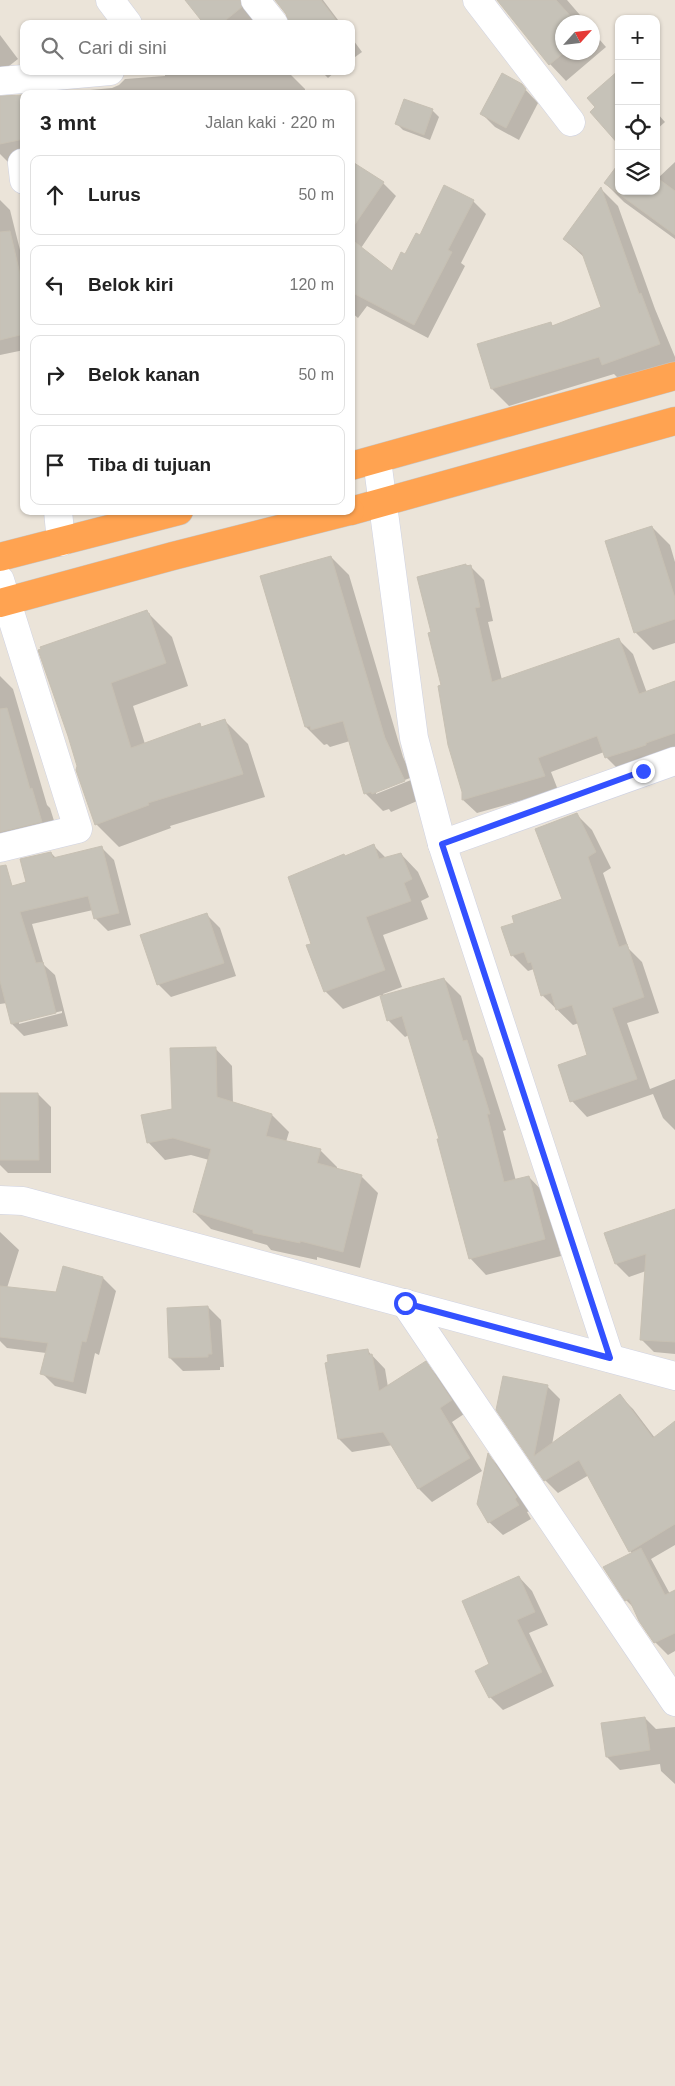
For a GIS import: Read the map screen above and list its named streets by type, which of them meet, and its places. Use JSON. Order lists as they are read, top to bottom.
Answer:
{
  "north": "top right",
  "page": {
    "map_buttons": ["+", "−"],
    "search": "Cari di sini",
    "heading": ["3 mnt", "Jalan kaki · 220 m"],
    "list": [
      ["Lurus", "50 m"],
      ["Belok kiri", "120 m"],
      ["Belok kanan", "50 m"],
      "Tiba di tujuan"
    ]
  }
}
